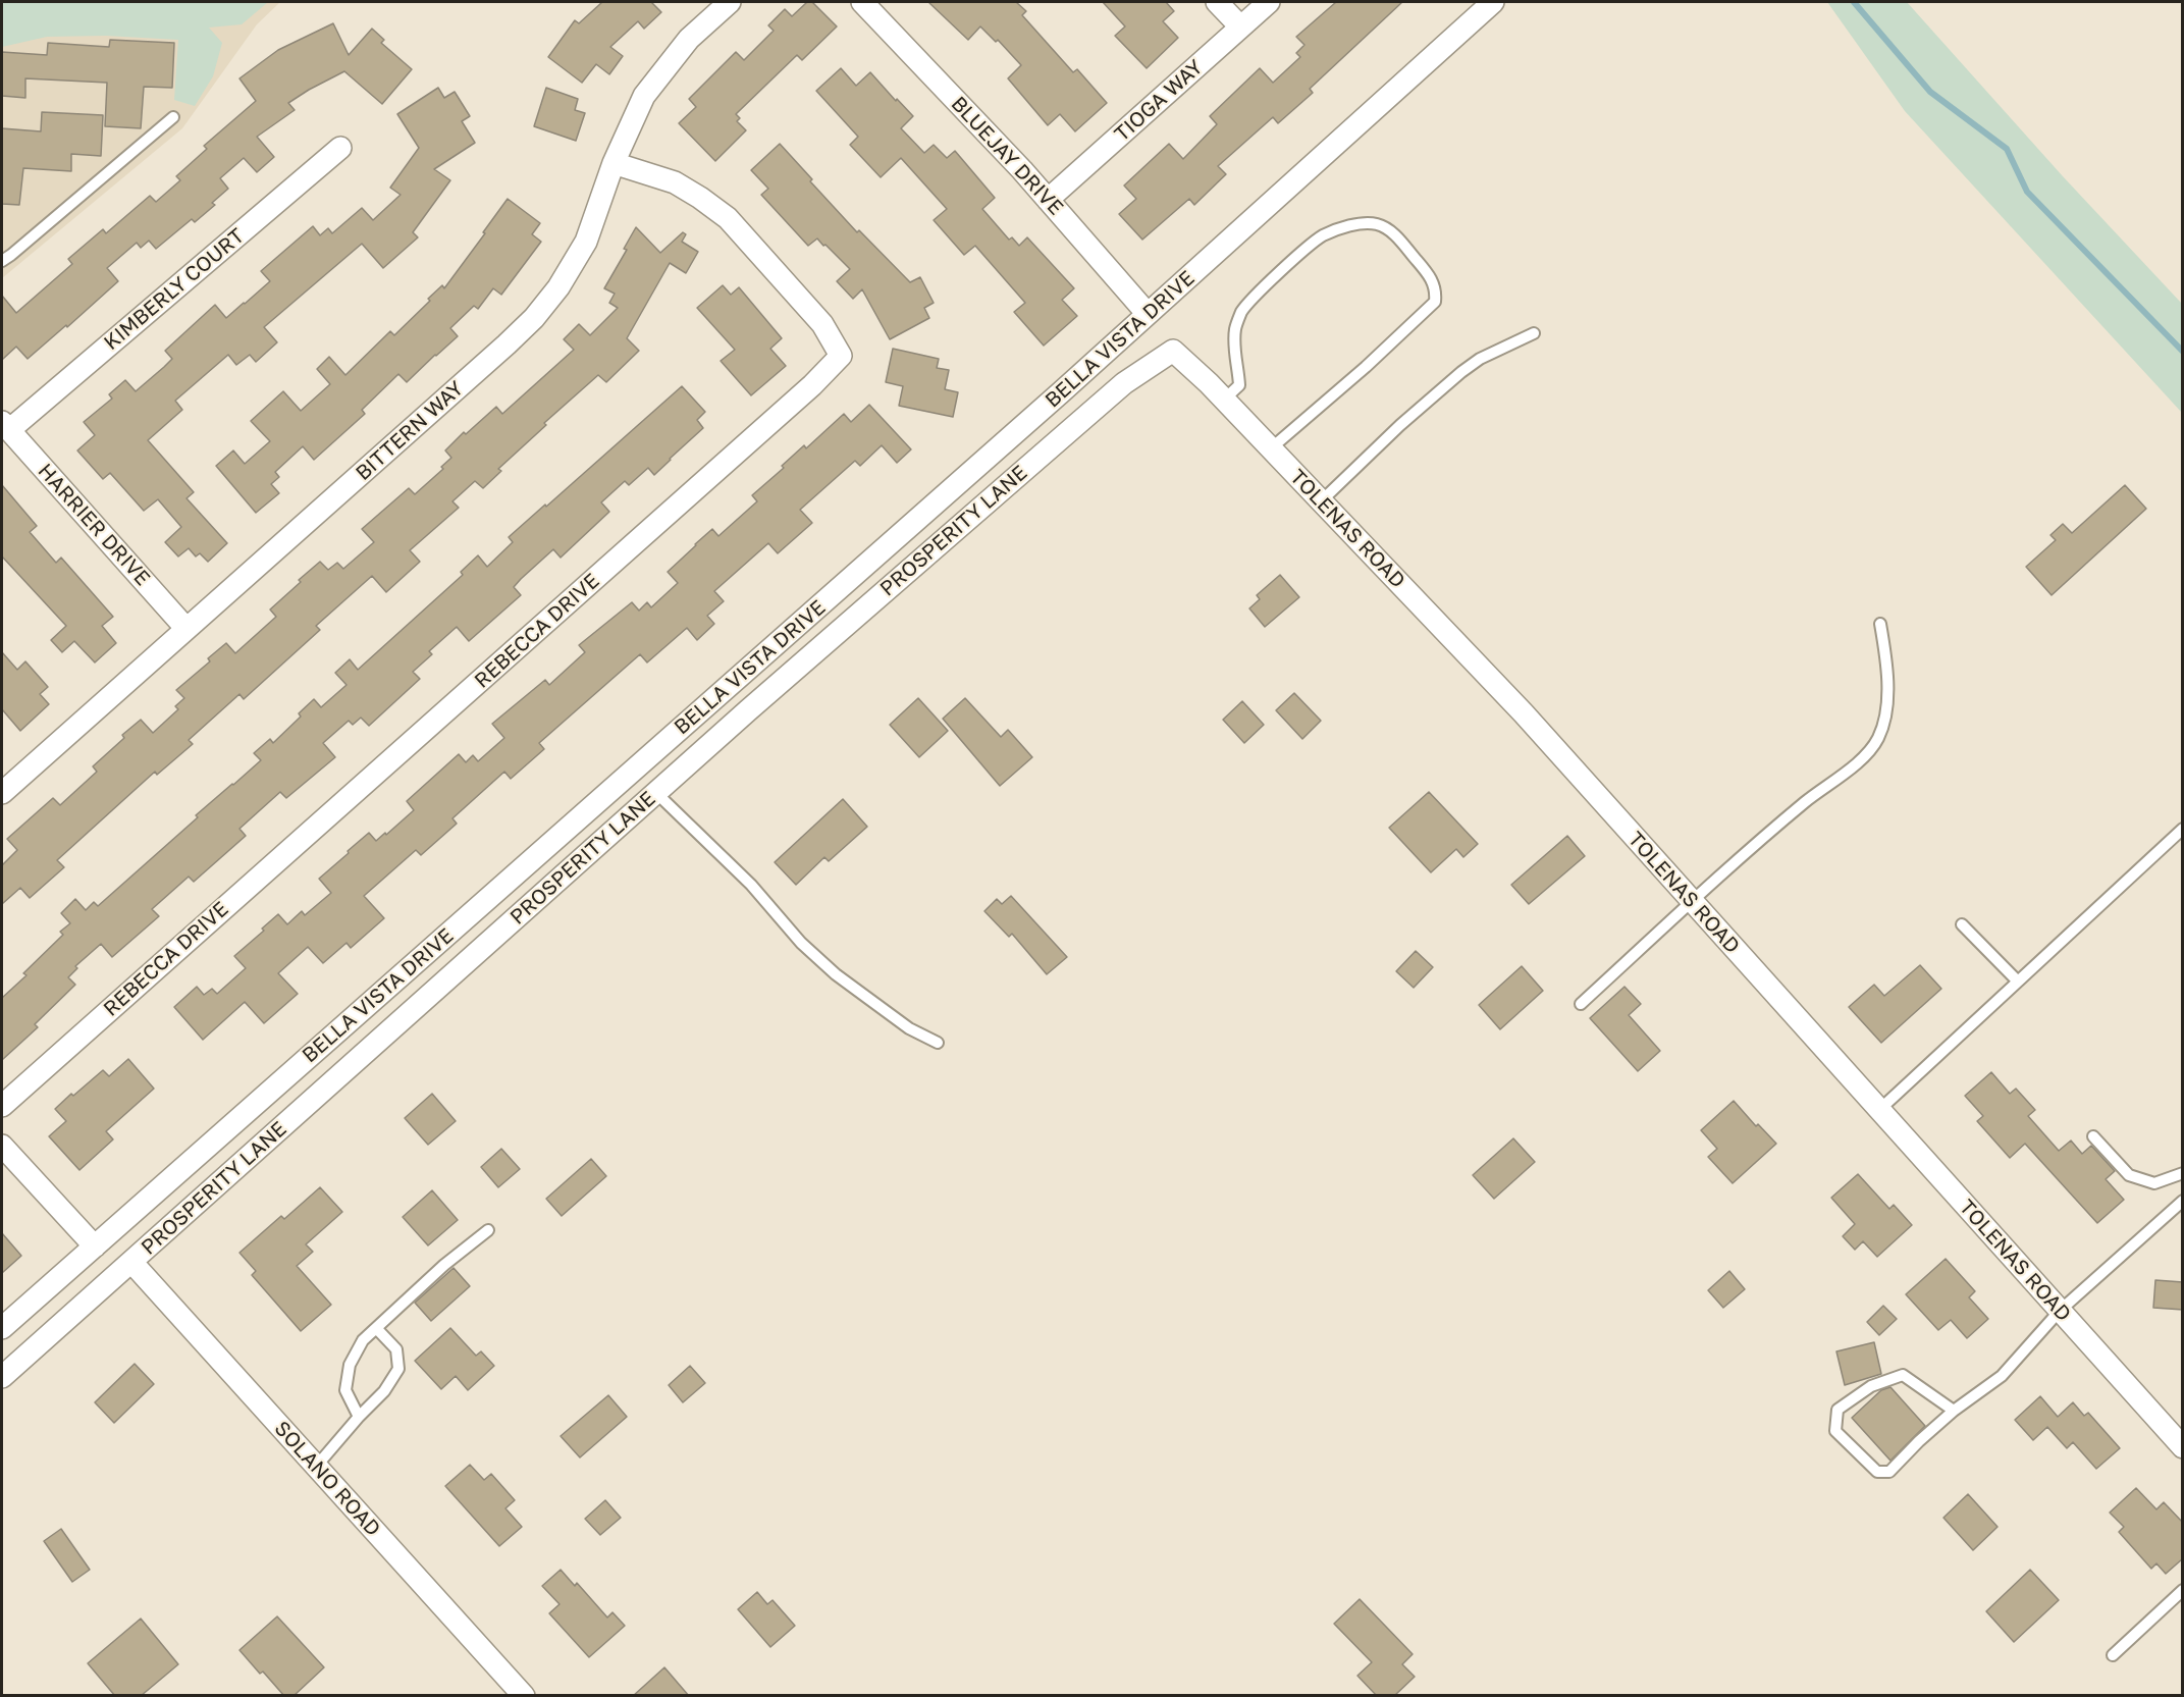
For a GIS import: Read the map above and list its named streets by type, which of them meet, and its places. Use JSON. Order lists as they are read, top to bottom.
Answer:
{
  "streets": {
    "street": [
      "TIOGA WAY",
      "BLUEJAY DRIVE",
      "KIMBERLY COURT",
      "BELLA VISTA DRIVE",
      "BITTERN WAY",
      "HARRIER DRIVE",
      "TOLENAS ROAD",
      "PROSPERITY LANE",
      "REBECCA DRIVE",
      "SOLANO ROAD"
    ]
  },
  "crossings": [
    ["TIOGA WAY", "BLUEJAY DRIVE"],
    ["BLUEJAY DRIVE", "BELLA VISTA DRIVE"],
    ["KIMBERLY COURT", "HARRIER DRIVE"],
    ["BITTERN WAY", "HARRIER DRIVE"],
    ["BITTERN WAY", "REBECCA DRIVE"],
    ["TOLENAS ROAD", "PROSPERITY LANE"],
    ["PROSPERITY LANE", "SOLANO ROAD"]
  ]
}
